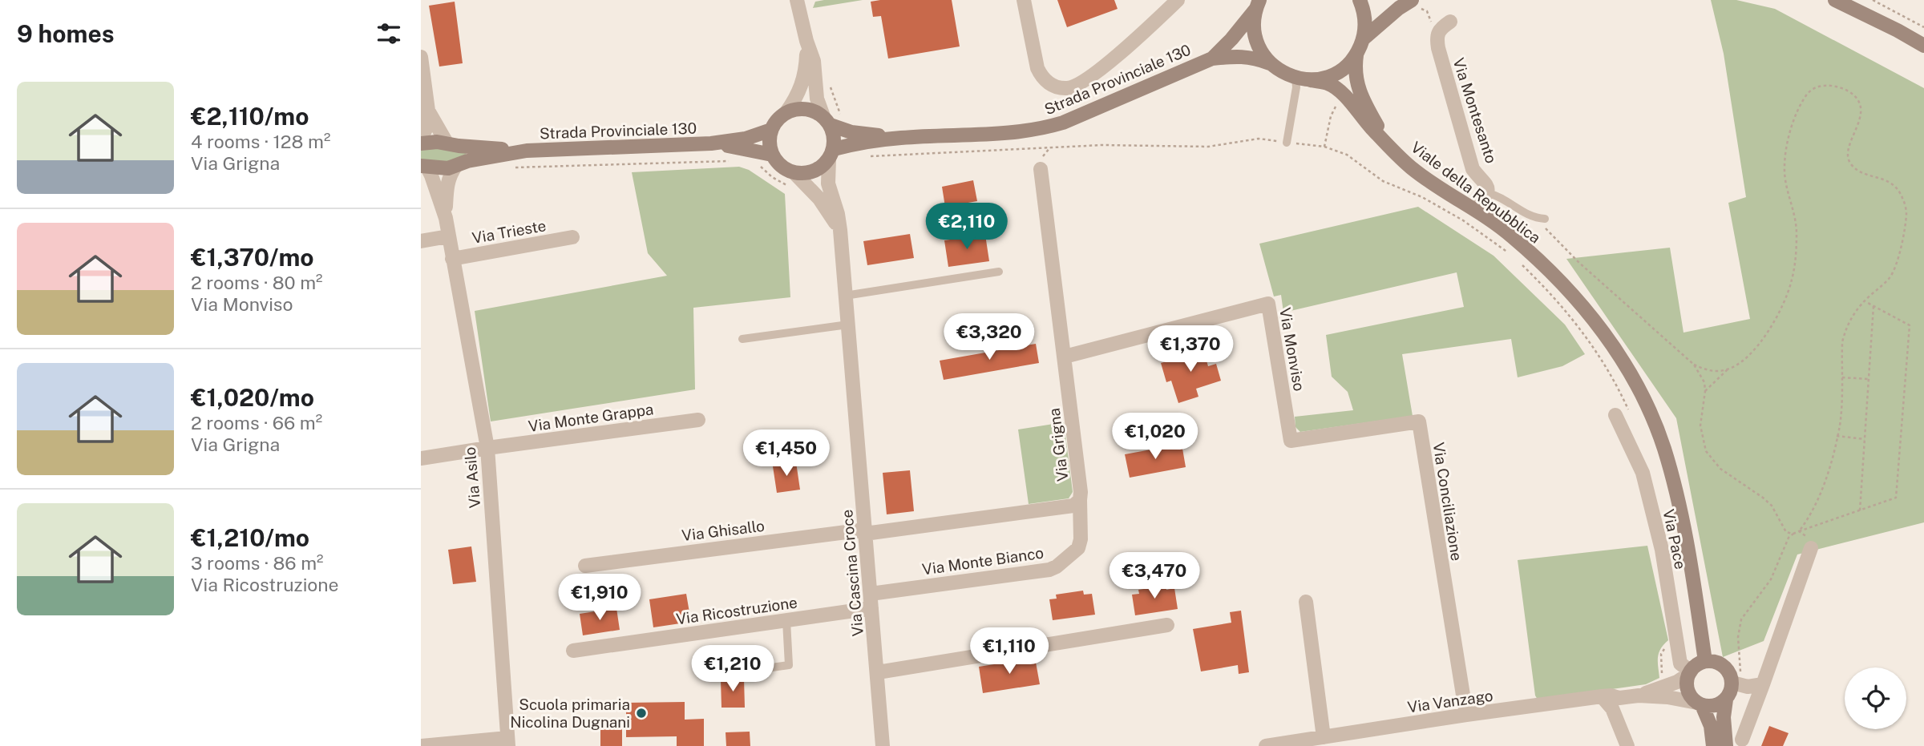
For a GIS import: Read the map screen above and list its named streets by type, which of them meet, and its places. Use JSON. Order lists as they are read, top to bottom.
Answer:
{
  "streets": {
    "street": [
      "Strada Provinciale 130",
      "Via Montesanto",
      "Viale della Repubblica",
      "Via Trieste",
      "Via Monviso",
      "Via Monte Grappa",
      "Via Grigna",
      "Via Asilo",
      "Via Conciliazione",
      "Via Ghisallo",
      "Via Pace",
      "Via Monte Bianco",
      "Via Cascina Croce",
      "Via Ricostruzione",
      "Via Vanzago"
    ]
  },
  "crossings": [
    ["Strada Provinciale 130", "Via Asilo"],
    ["Strada Provinciale 130", "Via Cascina Croce"],
    ["Viale della Repubblica", "Via Pace"],
    ["Via Trieste", "Via Asilo"],
    ["Via Monviso", "Via Grigna"],
    ["Via Monviso", "Via Conciliazione"],
    ["Via Monte Grappa", "Via Asilo"],
    ["Via Grigna", "Via Ghisallo"],
    ["Via Grigna", "Via Monte Bianco"],
    ["Via Grigna", "Via Cascina Croce"],
    ["Via Conciliazione", "Via Vanzago"],
    ["Via Ghisallo", "Via Cascina Croce"],
    ["Via Monte Bianco", "Via Cascina Croce"],
    ["Via Monte Bianco", "Via Ricostruzione"],
    ["Via Cascina Croce", "Via Ricostruzione"]
  ],
  "places": ["Scuola primaria Nicolina Dugnani"],
  "page": {
    "heading": "9 homes",
    "list": [
      {
        "name": "€2,110/mo",
        "note": "4 rooms · 128 m² · Via Grigna"
      },
      {
        "name": "€1,370/mo",
        "note": "2 rooms · 80 m² · Via Monviso"
      },
      {
        "name": "€1,020/mo",
        "note": "2 rooms · 66 m² · Via Grigna"
      },
      {
        "name": "€1,210/mo",
        "note": "3 rooms · 86 m² · Via Ricostruzione"
      }
    ],
    "price": [
      "€2,110",
      "€3,320",
      "€1,370",
      "€1,020",
      "€1,450",
      "€3,470",
      "€1,910",
      "€1,110",
      "€1,210"
    ]
  }
}
